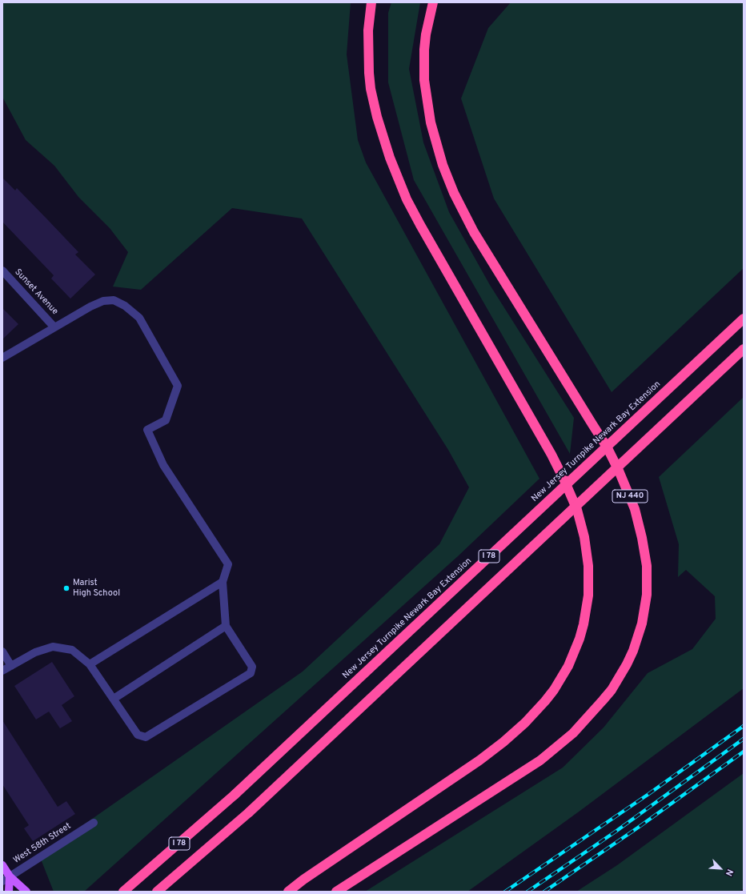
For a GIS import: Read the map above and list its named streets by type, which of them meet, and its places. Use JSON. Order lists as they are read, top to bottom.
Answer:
{
  "streets": {
    "highway": ["New Jersey Turnpike Newark Bay Extension", "NJ 440", "I 78"],
    "street": ["Sunset Avenue", "West 58th Street"]
  },
  "places": ["Marist High School"],
  "north": "bottom right"
}
